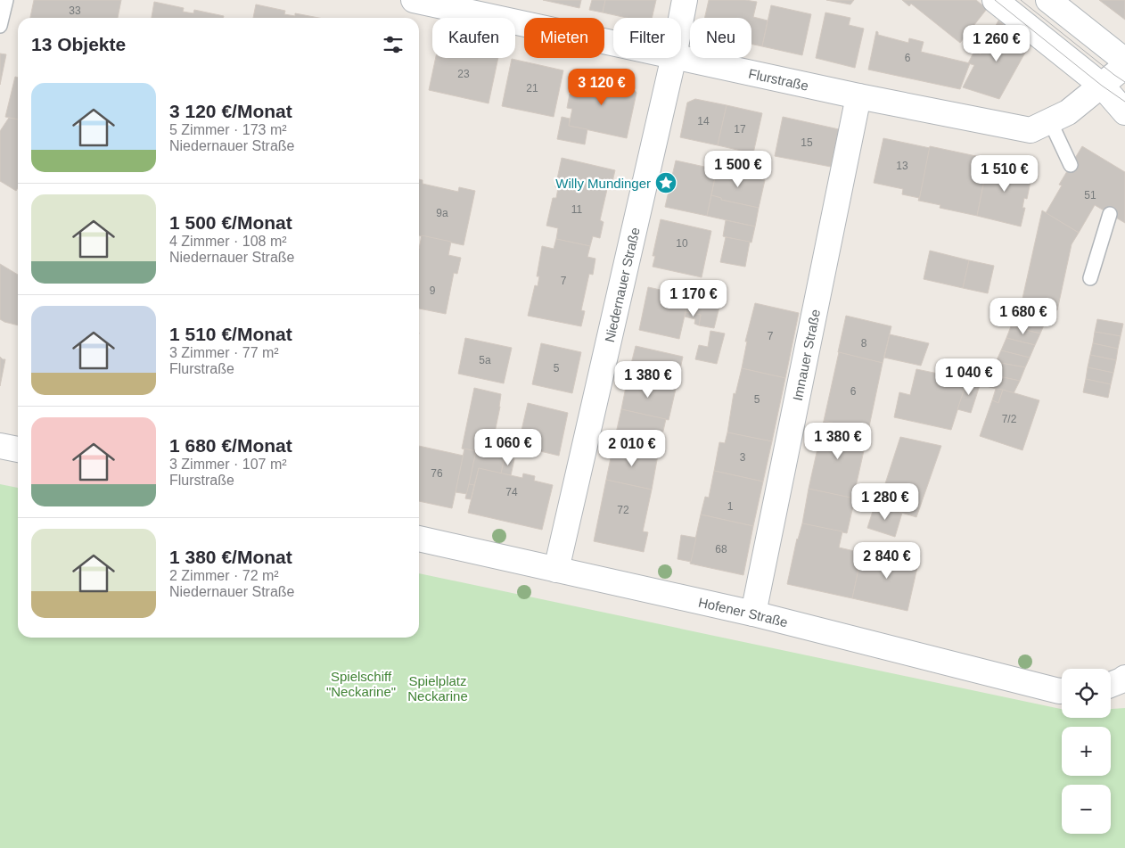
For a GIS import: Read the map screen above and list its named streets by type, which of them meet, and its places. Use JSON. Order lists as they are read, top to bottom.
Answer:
{
  "streets": {
    "street": [
      "Flurstraße",
      "Niedernauer Straße",
      "Imnauer Straße",
      "Hofener Straße"
    ]
  },
  "crossings": [
    ["Flurstraße", "Imnauer Straße"],
    ["Niedernauer Straße", "Hofener Straße"],
    ["Imnauer Straße", "Hofener Straße"]
  ],
  "parks": ["Spielschiff \"Neckarine\"", "Spielplatz Neckarine"],
  "places": {
    "place": ["Willy Mundinger"]
  },
  "house_numbers": [
    "33",
    "6",
    "23",
    "21",
    "14",
    "17",
    "15",
    "13",
    "51",
    "11",
    "9a",
    "10",
    "7",
    "9",
    "7",
    "8",
    "5a",
    "5",
    "6",
    "5",
    "7/2",
    "3",
    "76",
    "74",
    "1",
    "72",
    "68"
  ],
  "page": {
    "chip": [
      "Kaufen",
      "Mieten",
      "Filter",
      "Neu"
    ],
    "heading": "13 Objekte",
    "price": [
      "1 260 €",
      "3 120 €",
      "1 500 €",
      "1 510 €",
      "1 170 €",
      "1 680 €",
      "1 040 €",
      "1 380 €",
      "1 380 €",
      "1 060 €",
      "2 010 €",
      "1 280 €",
      "2 840 €"
    ],
    "list": [
      {
        "name": "3 120 €/Monat",
        "note": "5 Zimmer · 173 m² · Niedernauer Straße"
      },
      {
        "name": "1 500 €/Monat",
        "note": "4 Zimmer · 108 m² · Niedernauer Straße"
      },
      {
        "name": "1 510 €/Monat",
        "note": "3 Zimmer · 77 m² · Flurstraße"
      },
      {
        "name": "1 680 €/Monat",
        "note": "3 Zimmer · 107 m² · Flurstraße"
      },
      {
        "name": "1 380 €/Monat",
        "note": "2 Zimmer · 72 m² · Niedernauer Straße"
      }
    ],
    "map_buttons": ["+", "−"]
  }
}
